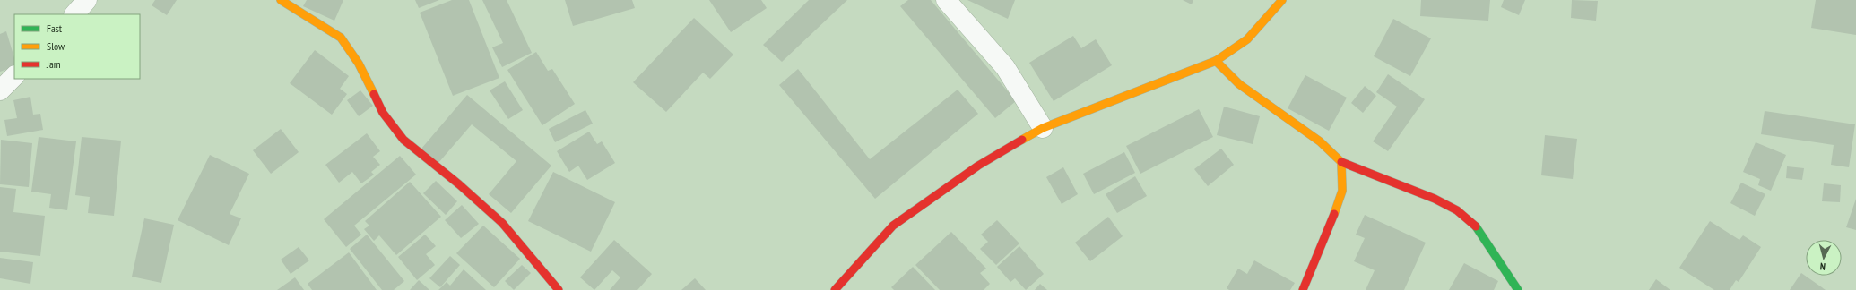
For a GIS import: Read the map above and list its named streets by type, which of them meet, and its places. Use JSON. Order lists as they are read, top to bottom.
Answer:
{
  "legend": ["Fast", "Slow", "Jam"],
  "north": "bottom"
}
